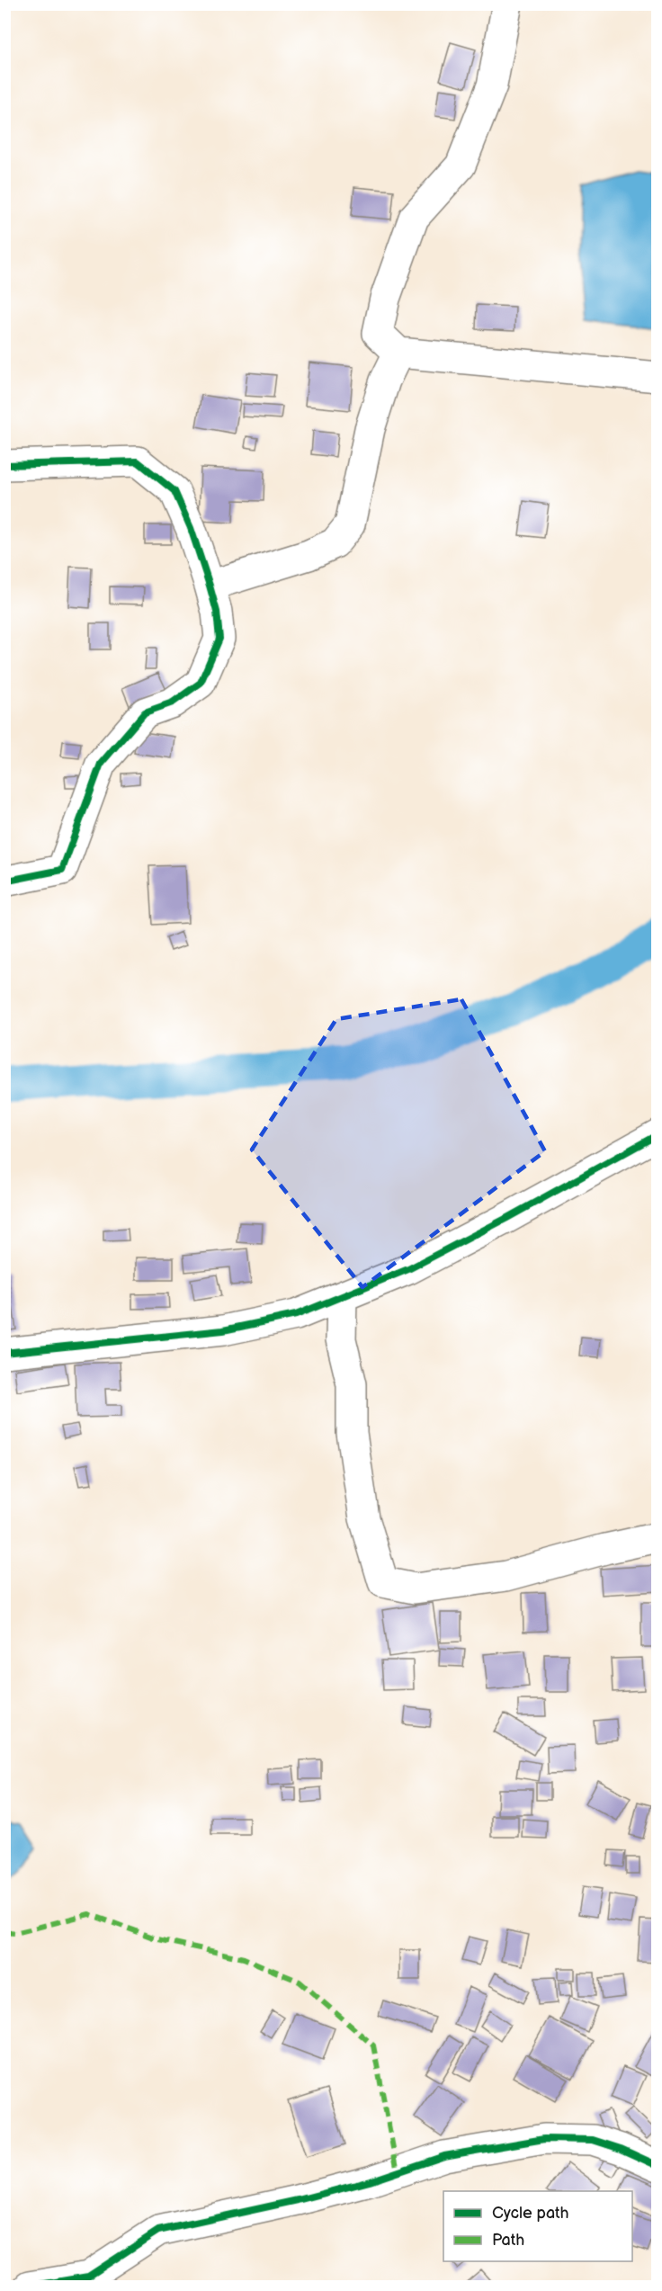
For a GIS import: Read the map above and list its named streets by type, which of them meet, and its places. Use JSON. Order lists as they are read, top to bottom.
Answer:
{
  "legend": ["Cycle path", "Path"]
}
